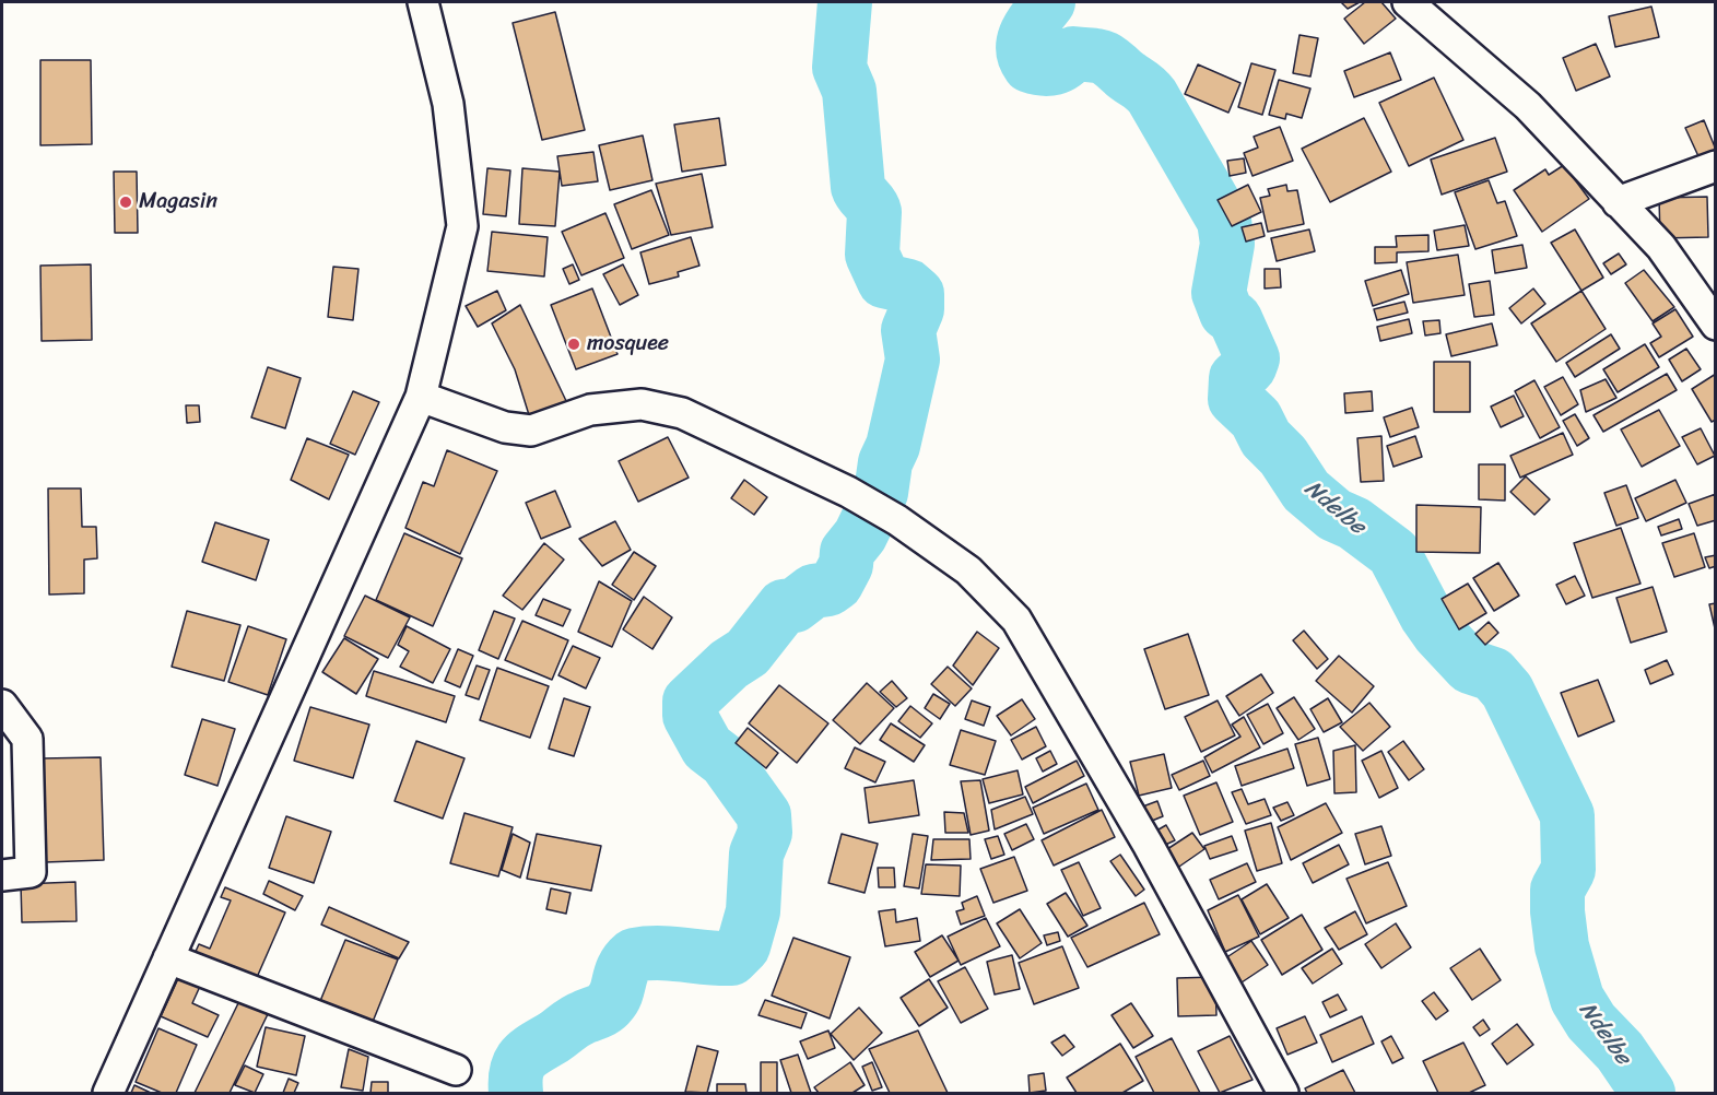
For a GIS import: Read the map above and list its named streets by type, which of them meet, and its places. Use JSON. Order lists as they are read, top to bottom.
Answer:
{
  "water": ["Ndelbe"],
  "places": ["Magasin", "mosquee"]
}
